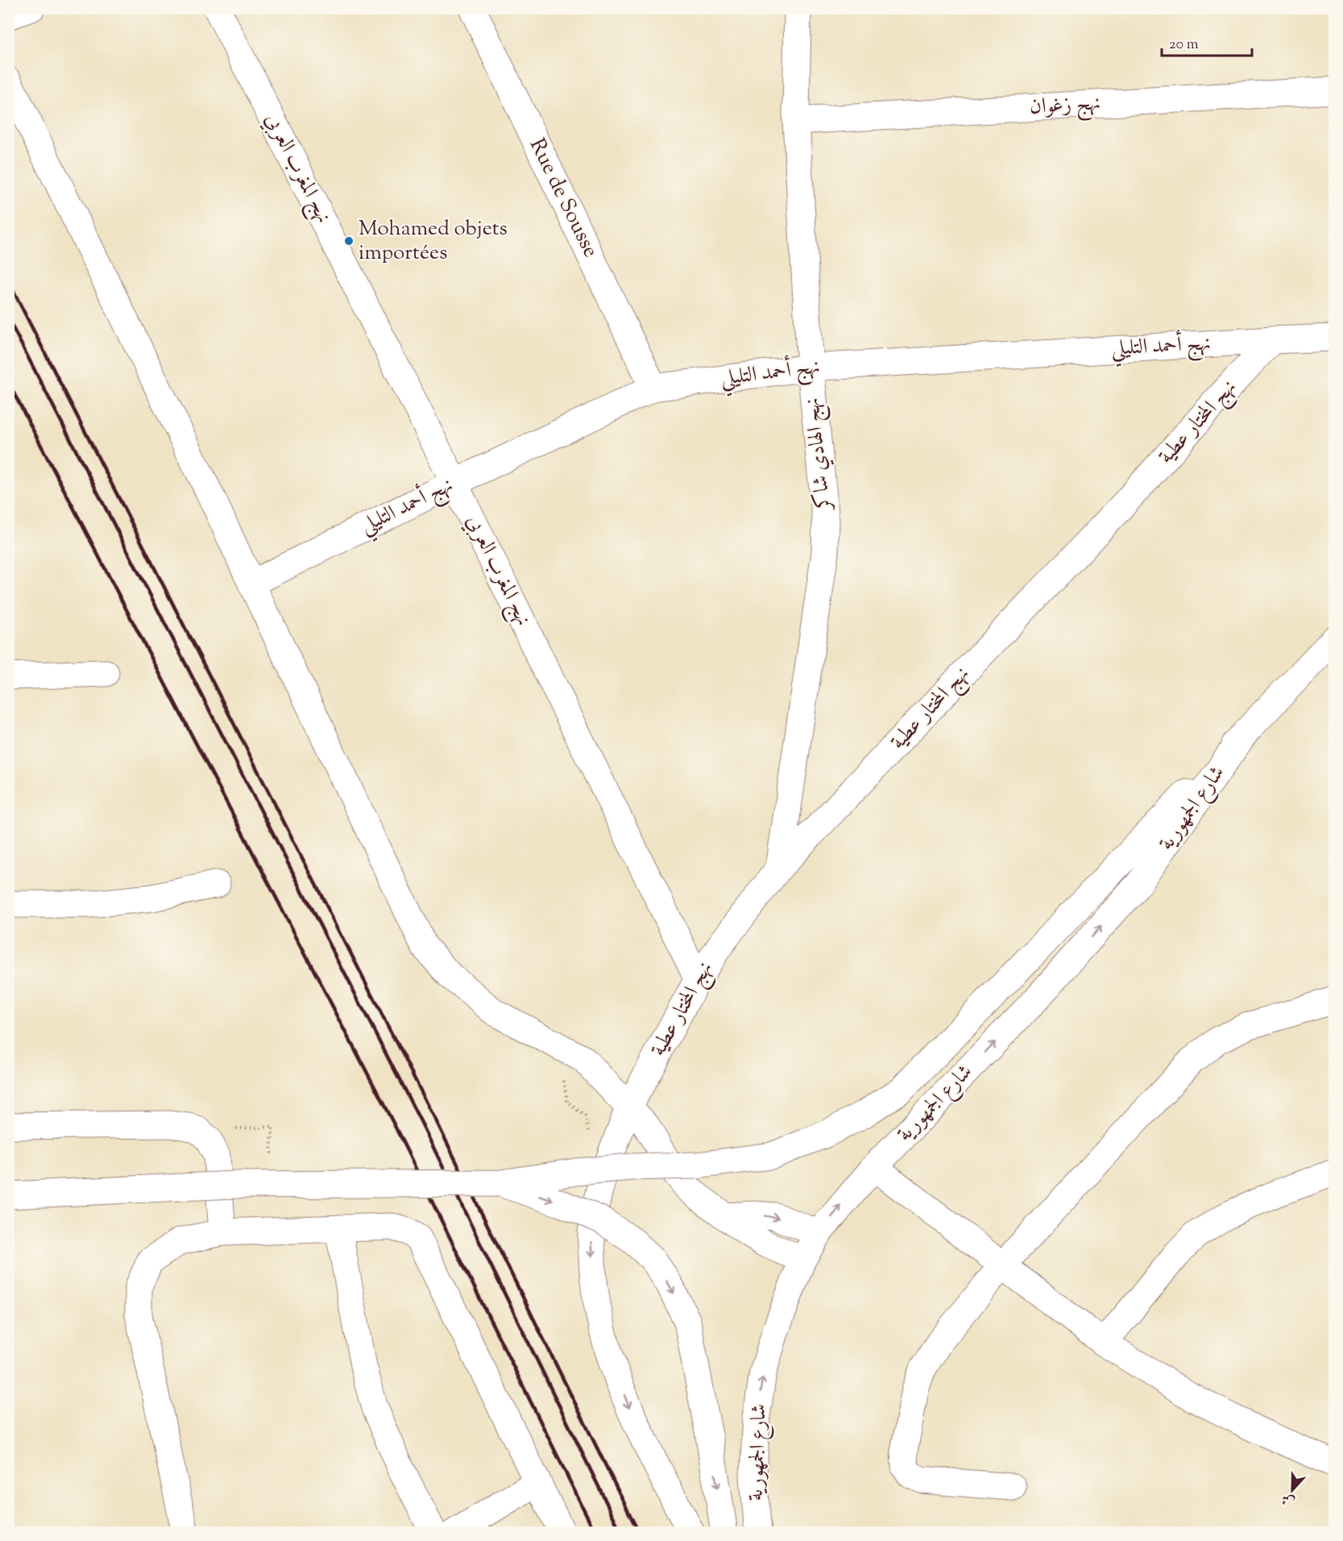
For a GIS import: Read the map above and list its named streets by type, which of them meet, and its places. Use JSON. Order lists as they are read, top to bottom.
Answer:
{
  "streets": {
    "street": [
      "نهج زغوان",
      "نهج المغرب العربي",
      "Rue de Sousse",
      "نهج أحمد التليلي",
      "نهج المختار عطية",
      "نهج الهادي شاكر",
      "شارع الجمهورية"
    ]
  },
  "crossings": [
    ["نهج زغوان", "نهج الهادي شاكر"],
    ["نهج المغرب العربي", "نهج أحمد التليلي"],
    ["نهج المغرب العربي", "نهج المختار عطية"],
    ["Rue de Sousse", "نهج أحمد التليلي"],
    ["نهج أحمد التليلي", "نهج المختار عطية"],
    ["نهج أحمد التليلي", "نهج الهادي شاكر"],
    ["نهج المختار عطية", "نهج الهادي شاكر"]
  ],
  "places": ["Mohamed objets importées"],
  "scale_bar": "20 m",
  "north": "bottom"
}
